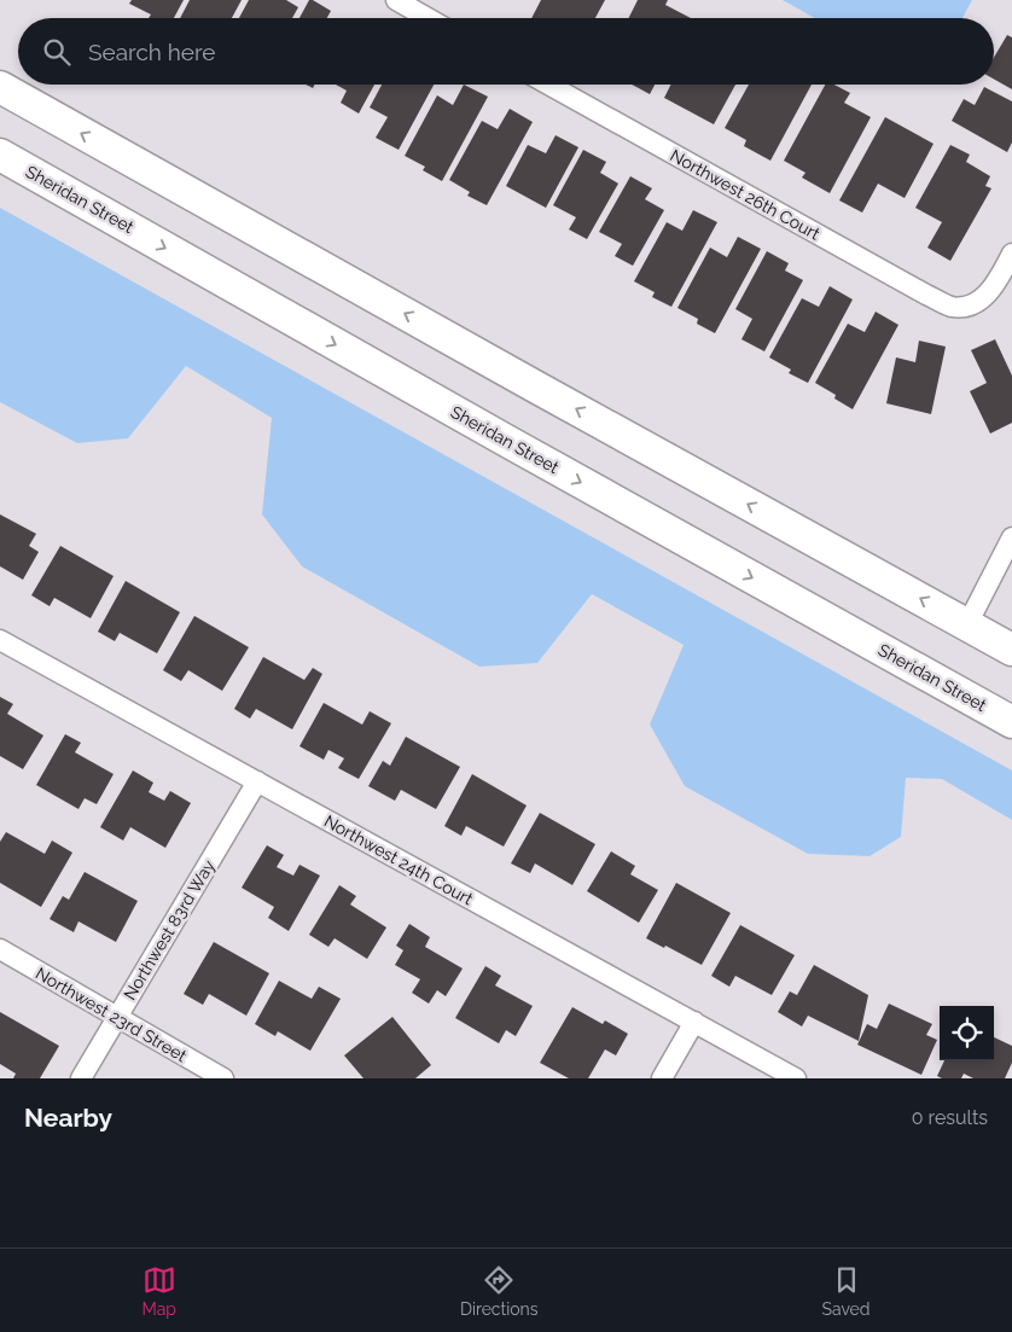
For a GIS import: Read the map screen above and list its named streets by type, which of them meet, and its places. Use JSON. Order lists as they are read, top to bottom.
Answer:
{
  "streets": {
    "main road": ["Sheridan Street"],
    "street": [
      "Northwest 26th Court",
      "Northwest 24th Court",
      "Northwest 83rd Way",
      "Northwest 23rd Street"
    ]
  },
  "crossings": [
    ["Northwest 24th Court", "Northwest 83rd Way"],
    ["Northwest 83rd Way", "Northwest 23rd Street"]
  ],
  "page": {
    "search": "Search here",
    "heading": ["Nearby", "0 results"],
    "nav": ["Map", "Directions", "Saved"]
  }
}
